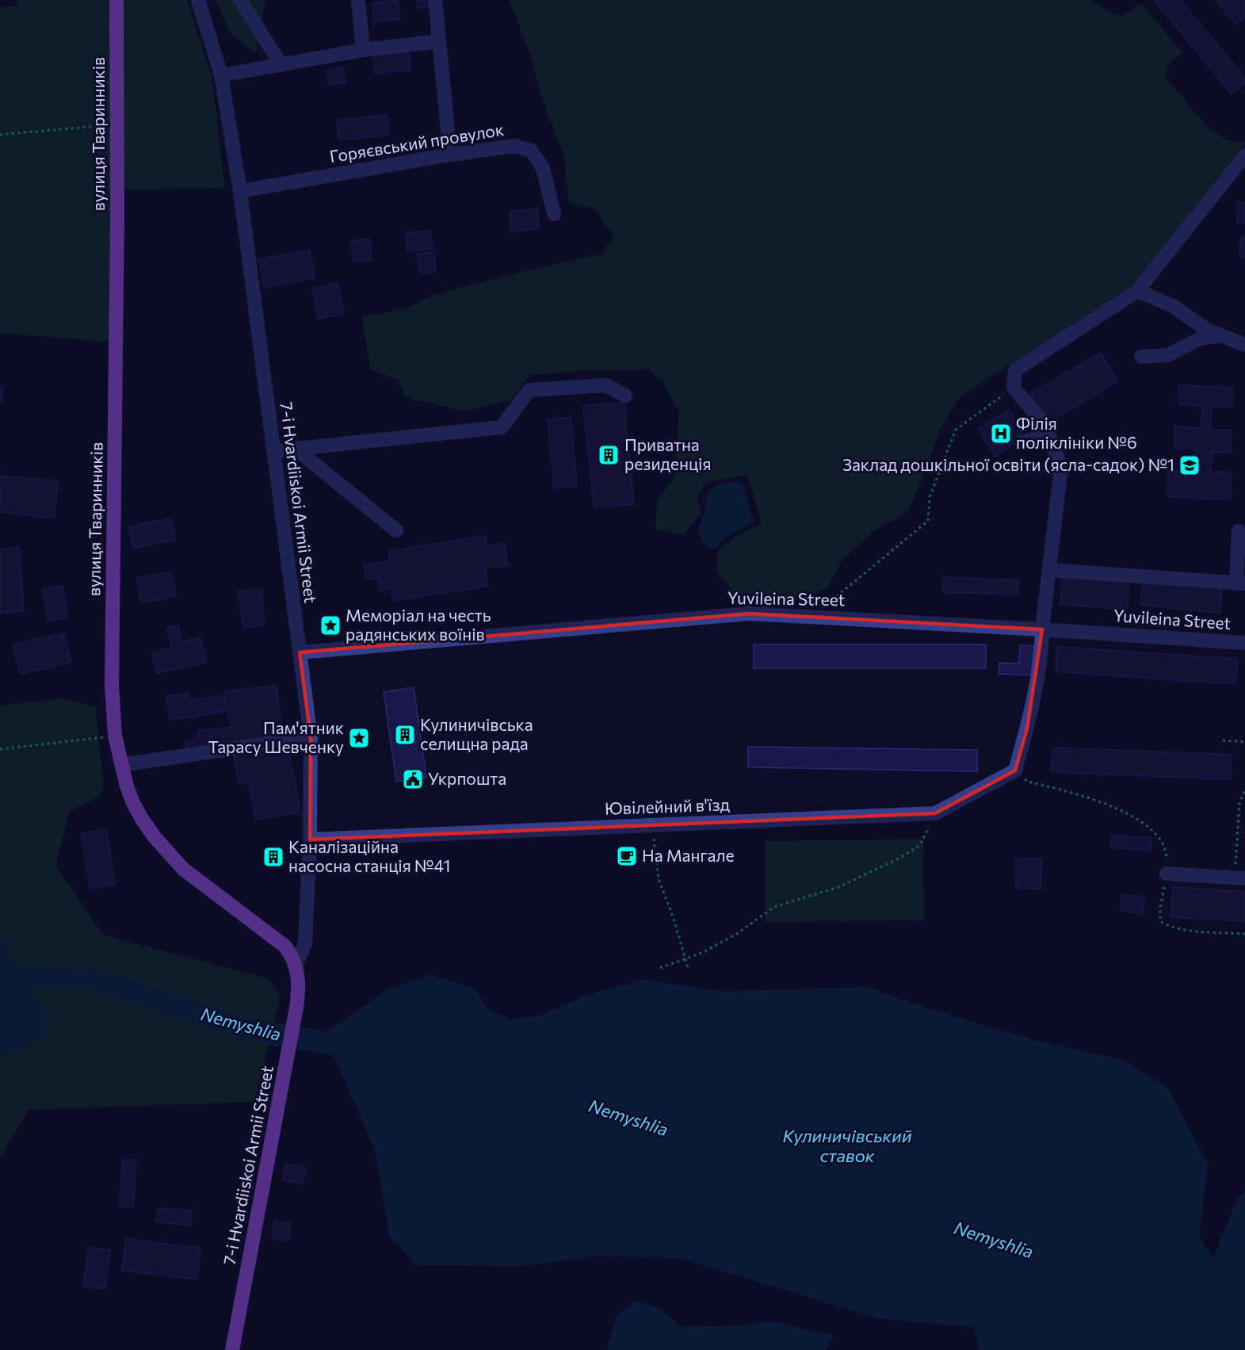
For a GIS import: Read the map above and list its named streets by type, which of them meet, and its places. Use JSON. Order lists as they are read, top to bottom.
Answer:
{
  "streets": {
    "main road": ["вулиця Тваринників", "7-i Hvardiiskoi Armii Street"],
    "street": ["Горяєвський провулок", "Yuvileina Street", "Ювілейний в'їзд"]
  },
  "crossings": [
    ["вулиця Тваринників", "7-i Hvardiiskoi Armii Street"],
    ["Горяєвський провулок", "7-i Hvardiiskoi Armii Street"],
    ["7-i Hvardiiskoi Armii Street", "Yuvileina Street"],
    ["7-i Hvardiiskoi Armii Street", "Ювілейний в'їзд"]
  ],
  "water": ["Nemyshlia", "Кулиничівський ставок"],
  "places": {
    "hospital": ["Філія поліклініки №6"],
    "building": ["Приватна резиденція", "Кулиничівська селищна рада", "Каналізаційна насосна станція №41"],
    "school or university": ["Заклад дошкільної освіти (ясла-садок) №1"],
    "place": ["Меморіал на честь радянських воїнів", "Пам'ятник Тарасу Шевченку"],
    "public building": ["Укрпошта"],
    "cafe": ["На Мангале"]
  }
}
